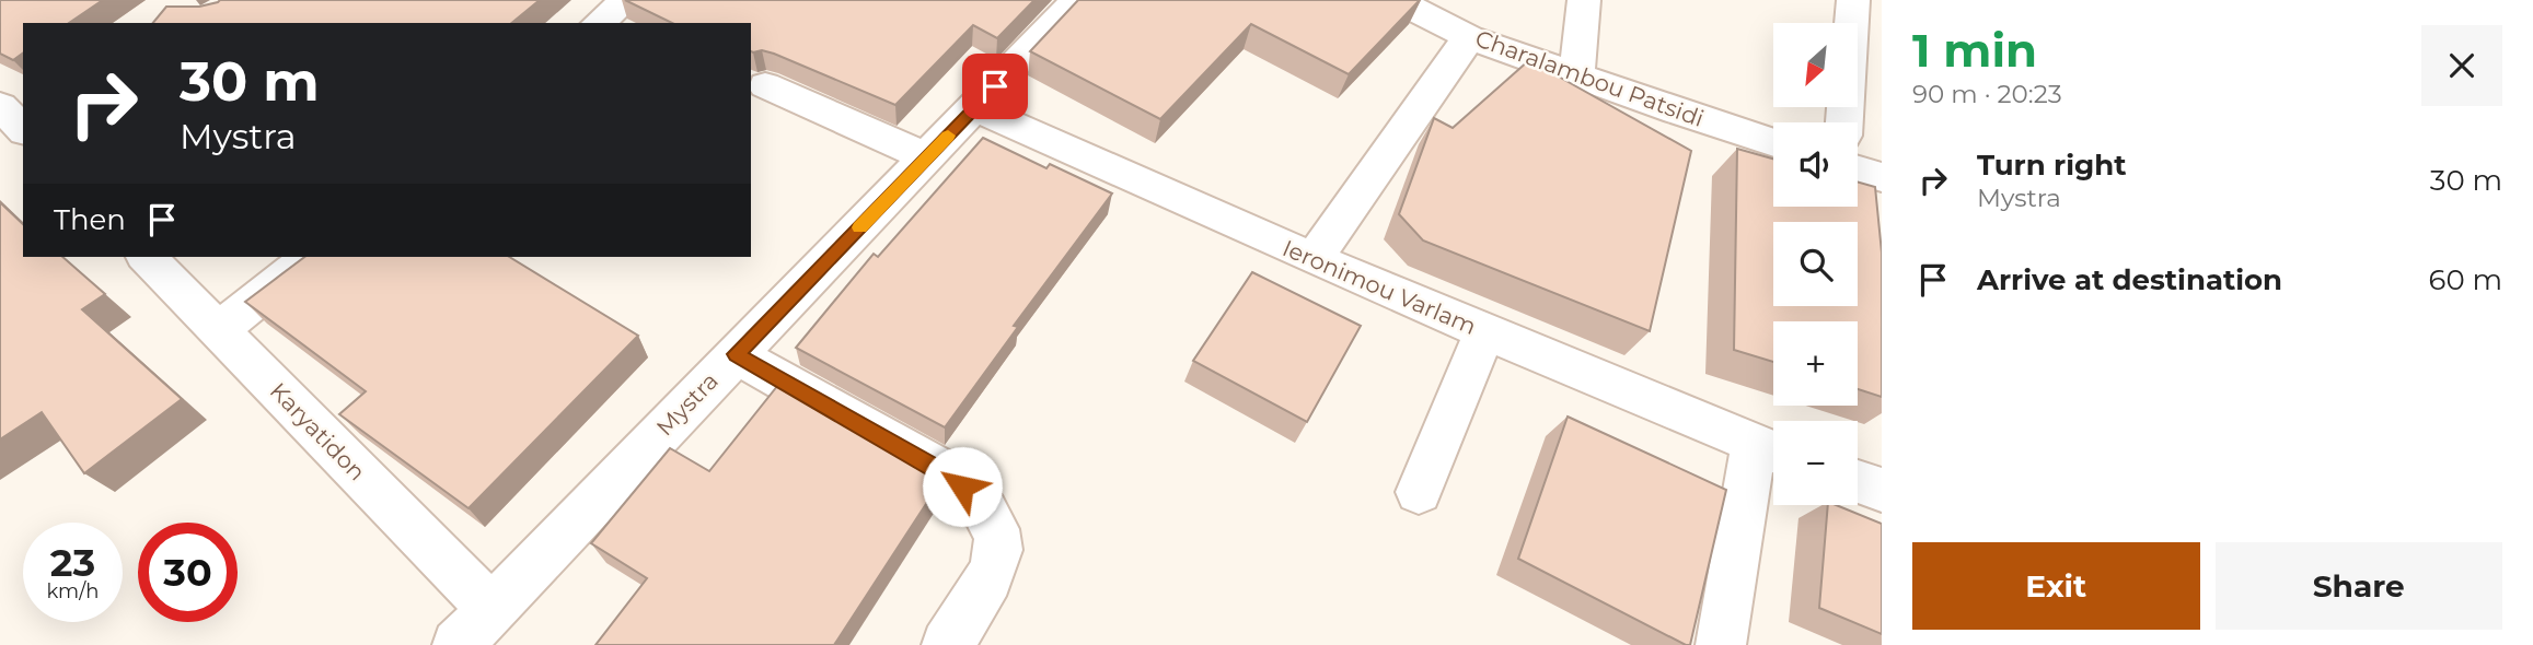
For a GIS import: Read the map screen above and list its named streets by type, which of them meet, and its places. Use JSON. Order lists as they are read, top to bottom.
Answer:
{
  "streets": {
    "street": [
      "Charalambou Patsidi",
      "Ieronimou Varlam",
      "Mystra",
      "Karyatidon"
    ]
  },
  "crossings": [
    ["Ieronimou Varlam", "Mystra"],
    ["Mystra", "Karyatidon"]
  ],
  "north": "bottom left",
  "page": {
    "heading": ["1 min", "90 m · 20:23"],
    "map_buttons": ["+", "−"],
    "turn": ["30 m", "Mystra"],
    "list": [
      {
        "name": "Turn right",
        "note": "Mystra",
        "value": "30 m"
      },
      {
        "name": "Arrive at destination",
        "value": "60 m"
      }
    ],
    "then": "Then",
    "speed": "23 km/h",
    "limit": "30",
    "buttons": ["Exit", "Share"]
  }
}
